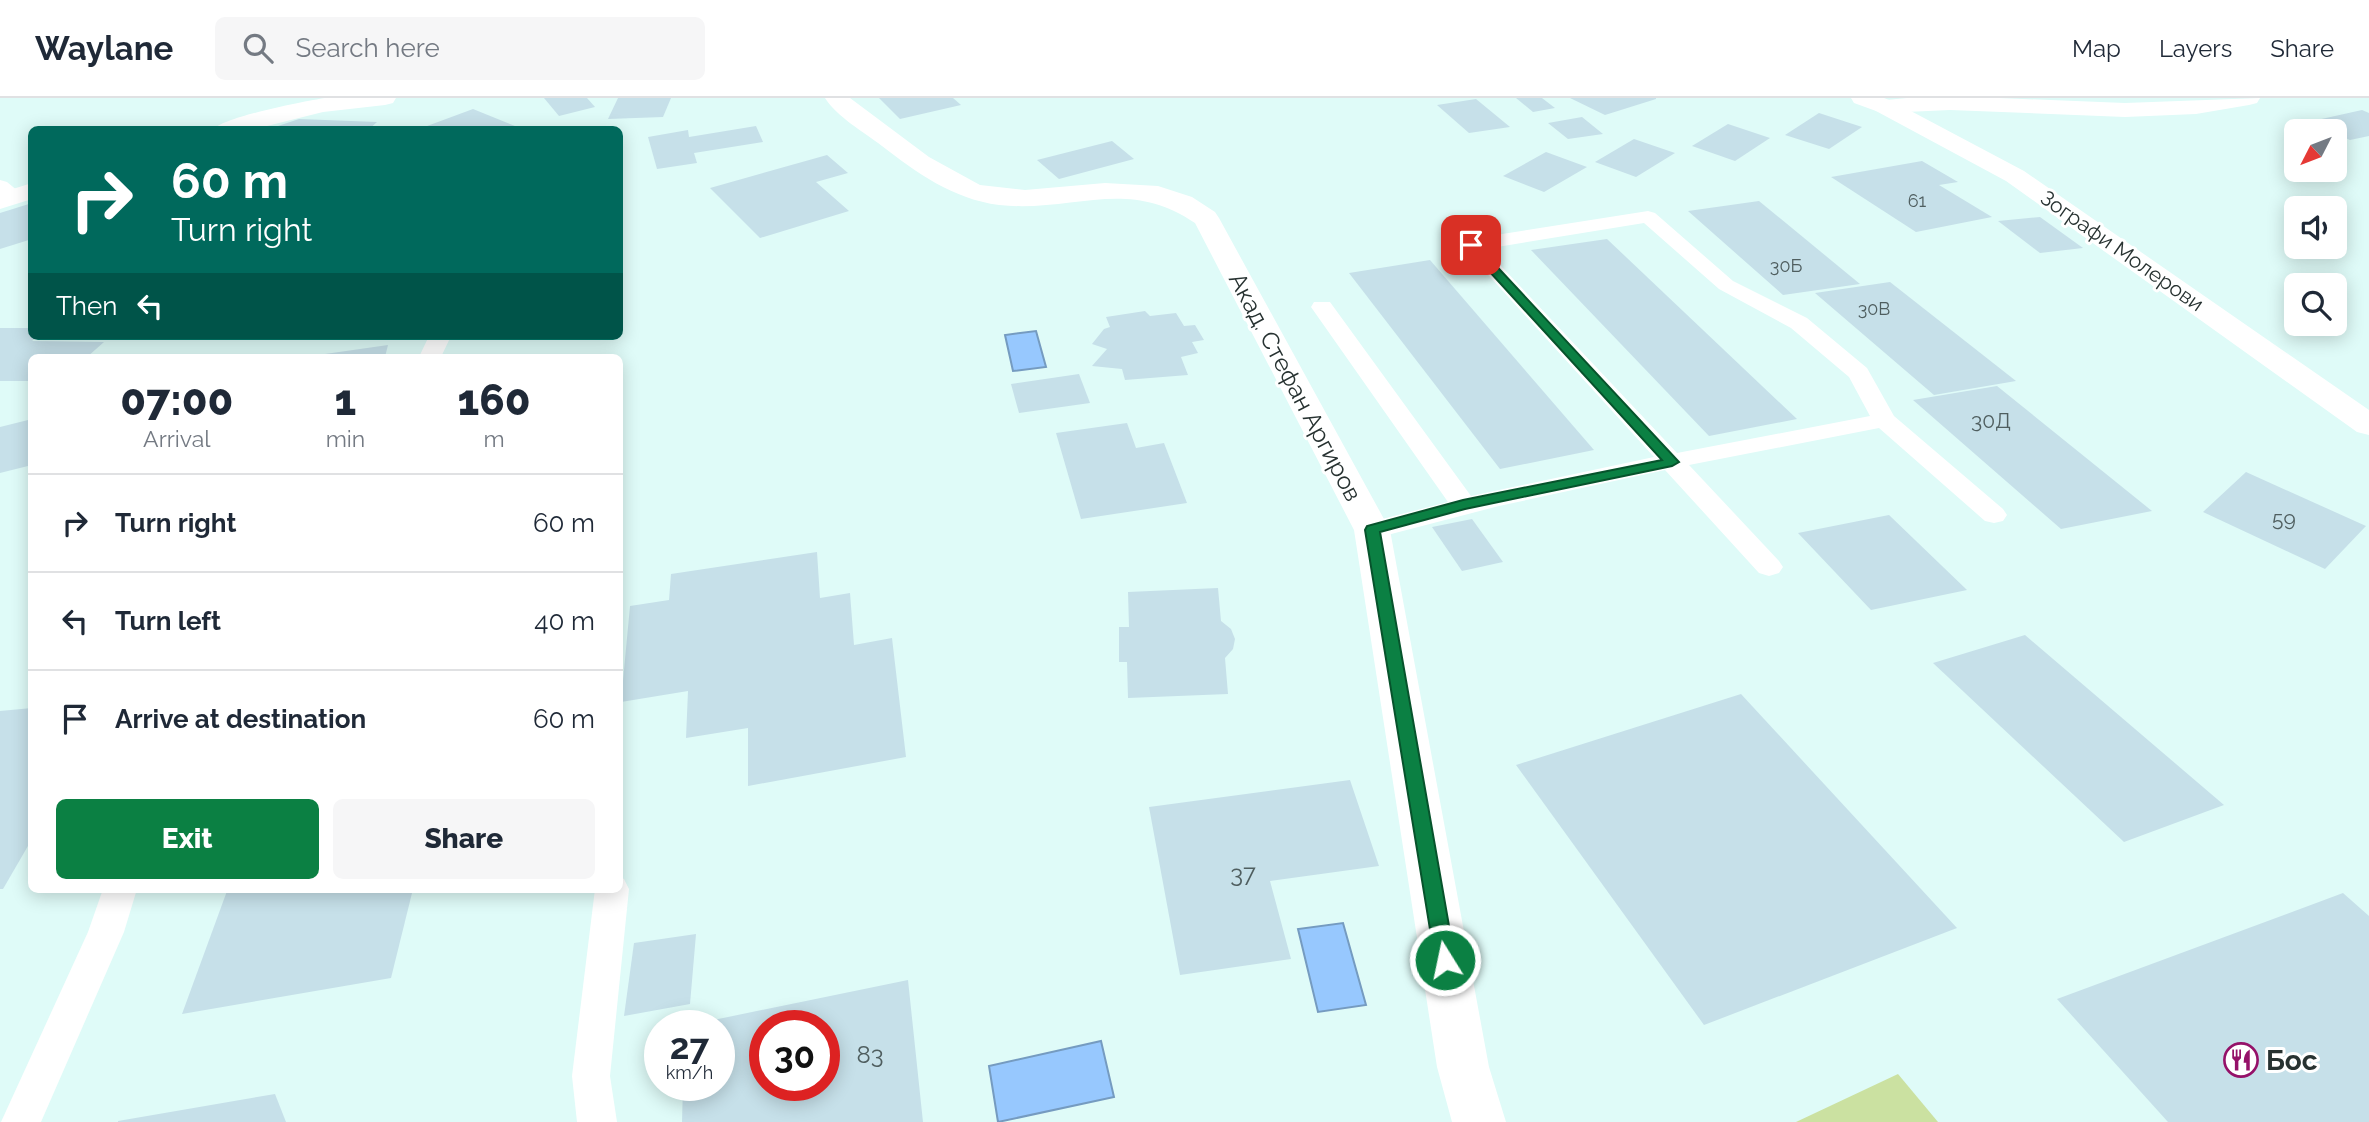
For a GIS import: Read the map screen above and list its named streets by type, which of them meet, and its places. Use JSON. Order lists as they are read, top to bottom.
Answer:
{
  "streets": {
    "street": ["Зографи Молерови", "Акад. Стефан Аргиров"]
  },
  "places": {
    "restaurant": ["Бос"]
  },
  "house_numbers": [
    "61",
    "30Б",
    "30В",
    "30Д",
    "59",
    "37",
    "83"
  ],
  "north": "bottom left",
  "page": {
    "header": "Waylane",
    "search": "Search here",
    "nav": ["Map", "Layers", "Share"],
    "turn": ["60 m", "Turn right"],
    "then": "Then",
    "eta": [
      "07:00",
      "Arrival",
      "1",
      "min",
      "160",
      "m"
    ],
    "list": [
      {
        "name": "Turn right",
        "value": "60 m"
      },
      {
        "name": "Turn left",
        "value": "40 m"
      },
      {
        "name": "Arrive at destination",
        "value": "60 m"
      }
    ],
    "buttons": ["Exit", "Share"],
    "speed": "27 km/h",
    "limit": "30"
  }
}
